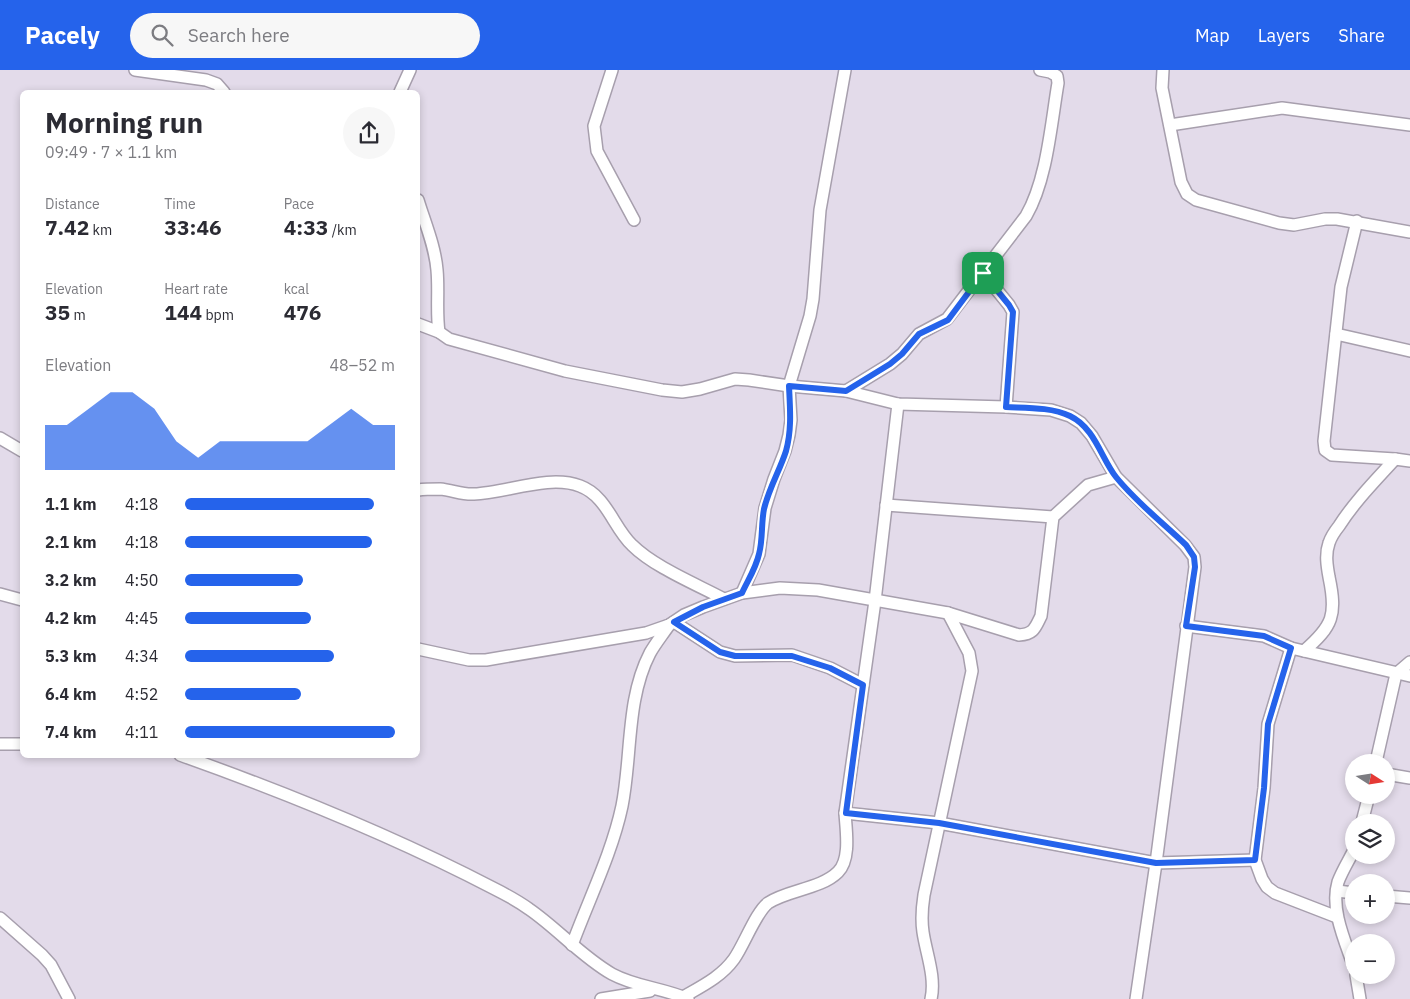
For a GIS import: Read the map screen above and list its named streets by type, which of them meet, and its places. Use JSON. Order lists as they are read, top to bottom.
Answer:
{
  "north": "right",
  "page": {
    "header": "Pacely",
    "search": "Search here",
    "nav": ["Map", "Layers", "Share"],
    "heading": ["Morning run", "09:49 · 7 × 1.1 km"],
    "stats": [
      ["Distance", "7.42 km"],
      ["Time", "33:46"],
      ["Pace", "4:33 /km"],
      ["Elevation", "35 m"],
      ["Heart rate", "144 bpm"],
      ["kcal", "476"]
    ],
    "chart": ["Elevation", "48–52 m"],
    "list": [
      {
        "name": "1.1 km",
        "note": "4:18"
      },
      {
        "name": "2.1 km",
        "note": "4:18"
      },
      {
        "name": "3.2 km",
        "note": "4:50"
      },
      {
        "name": "4.2 km",
        "note": "4:45"
      },
      {
        "name": "5.3 km",
        "note": "4:34"
      },
      {
        "name": "6.4 km",
        "note": "4:52"
      },
      {
        "name": "7.4 km",
        "note": "4:11"
      }
    ],
    "map_buttons": ["+", "−"]
  }
}
